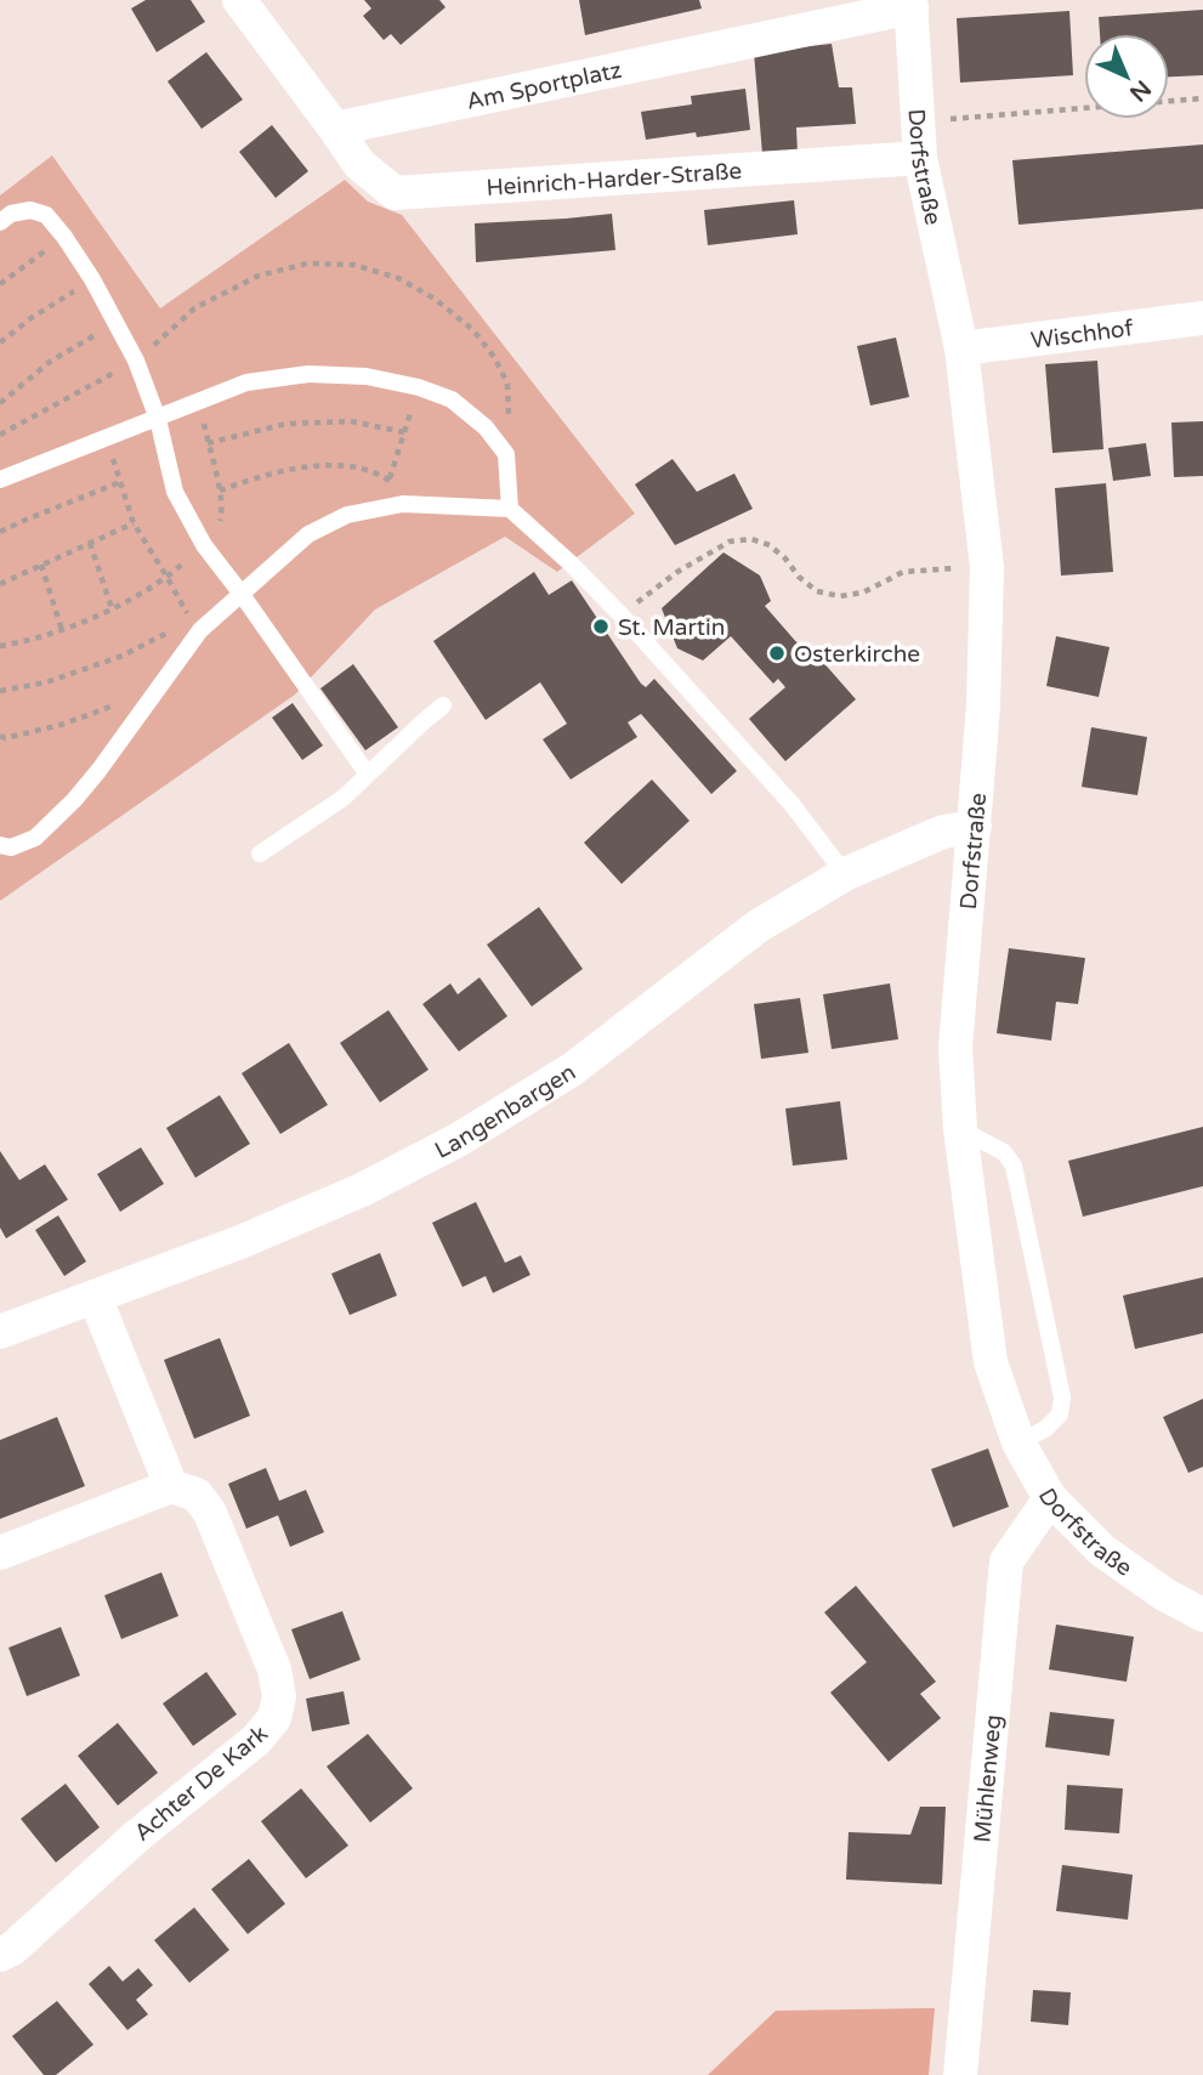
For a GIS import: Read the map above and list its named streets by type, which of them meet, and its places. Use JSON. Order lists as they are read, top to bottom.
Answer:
{
  "streets": {
    "street": [
      "Am Sportplatz",
      "Dorfstraße",
      "Heinrich-Harder-Straße",
      "Wischhof",
      "Langenbargen",
      "Mühlenweg",
      "Achter De Kark"
    ]
  },
  "crossings": [
    ["Am Sportplatz", "Dorfstraße"],
    ["Am Sportplatz", "Heinrich-Harder-Straße"],
    ["Dorfstraße", "Heinrich-Harder-Straße"],
    ["Dorfstraße", "Wischhof"],
    ["Dorfstraße", "Langenbargen"],
    ["Dorfstraße", "Mühlenweg"]
  ],
  "places": ["St. Martin", "Osterkirche"],
  "north": "bottom right"
}
